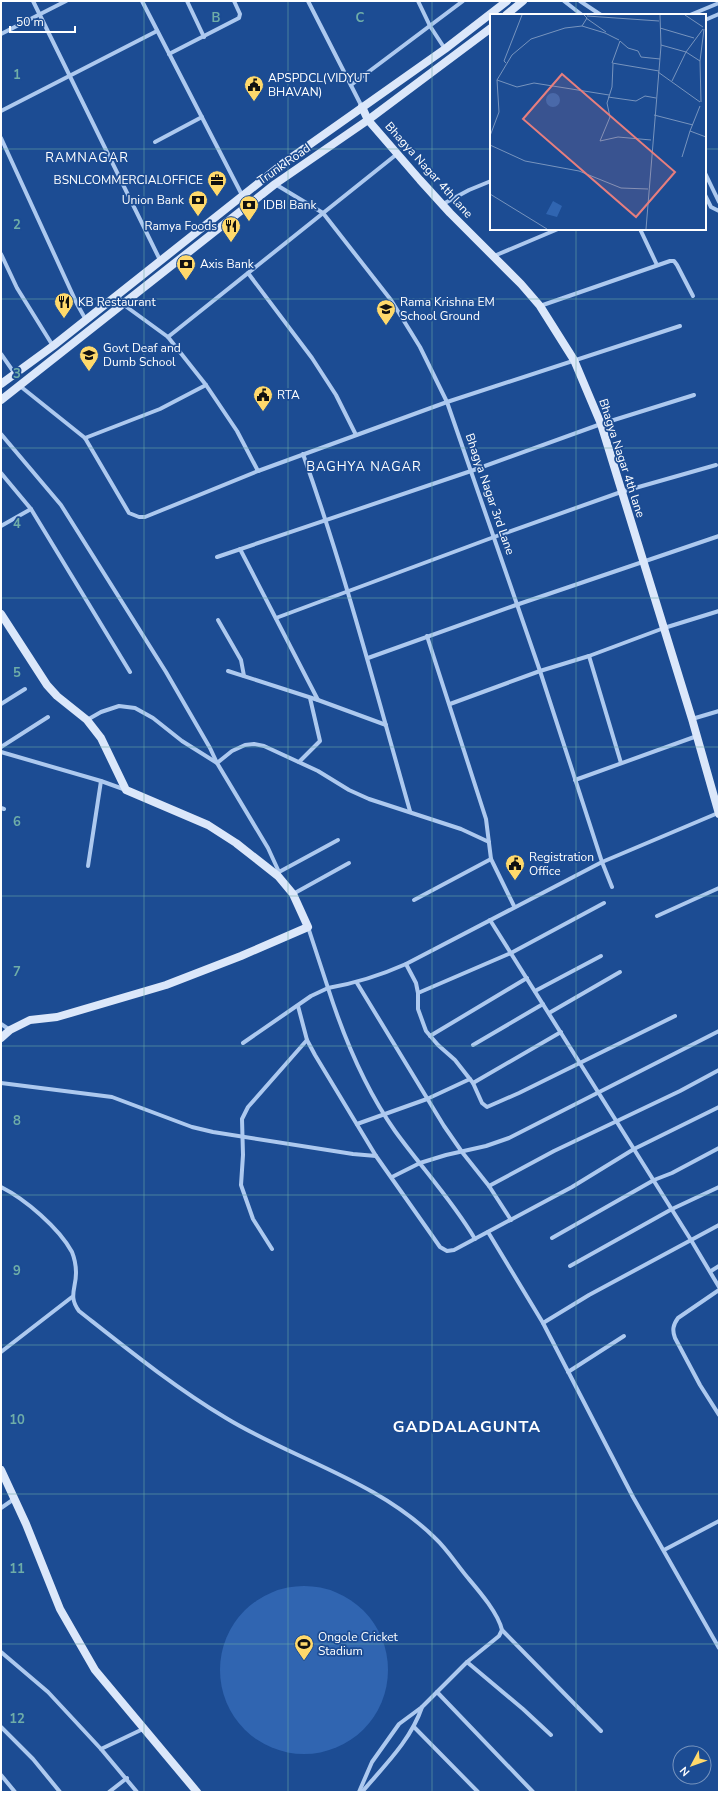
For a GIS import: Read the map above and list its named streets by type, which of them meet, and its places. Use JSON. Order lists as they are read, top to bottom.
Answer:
{
  "streets": {
    "main road": ["Trunk Road", "Bhagya Nagar 4th lane"],
    "street": ["Bhagya Nagar 3rd Lane"]
  },
  "crossings": [
    ["Trunk Road", "Bhagya Nagar 4th lane"],
    ["Trunk Road", "Bhagya Nagar 3rd Lane"]
  ],
  "districts": ["RAMNAGAR", "BAGHYA NAGAR", "GADDALAGUNTA"],
  "places": {
    "public building": ["APSPDCL(VIDYUT BHAVAN)", "RTA", "Registration Office"],
    "office": ["BSNLCOMMERCIALOFFICE"],
    "bank": ["Union Bank", "IDBI Bank", "Axis Bank"],
    "restaurant": ["Ramya Foods", "KB Restaurant"],
    "school or university": ["Rama Krishna EM School Ground", "Govt Deaf and Dumb School"],
    "sports": ["Ongole Cricket Stadium"]
  },
  "scale_bar": "50 m",
  "north": "bottom left",
  "grid": {
    "columns": ["B", "C"],
    "rows": [
      "1",
      "2",
      "3",
      "4",
      "5",
      "6",
      "7",
      "8",
      "9",
      "10",
      "11",
      "12"
    ]
  }
}
